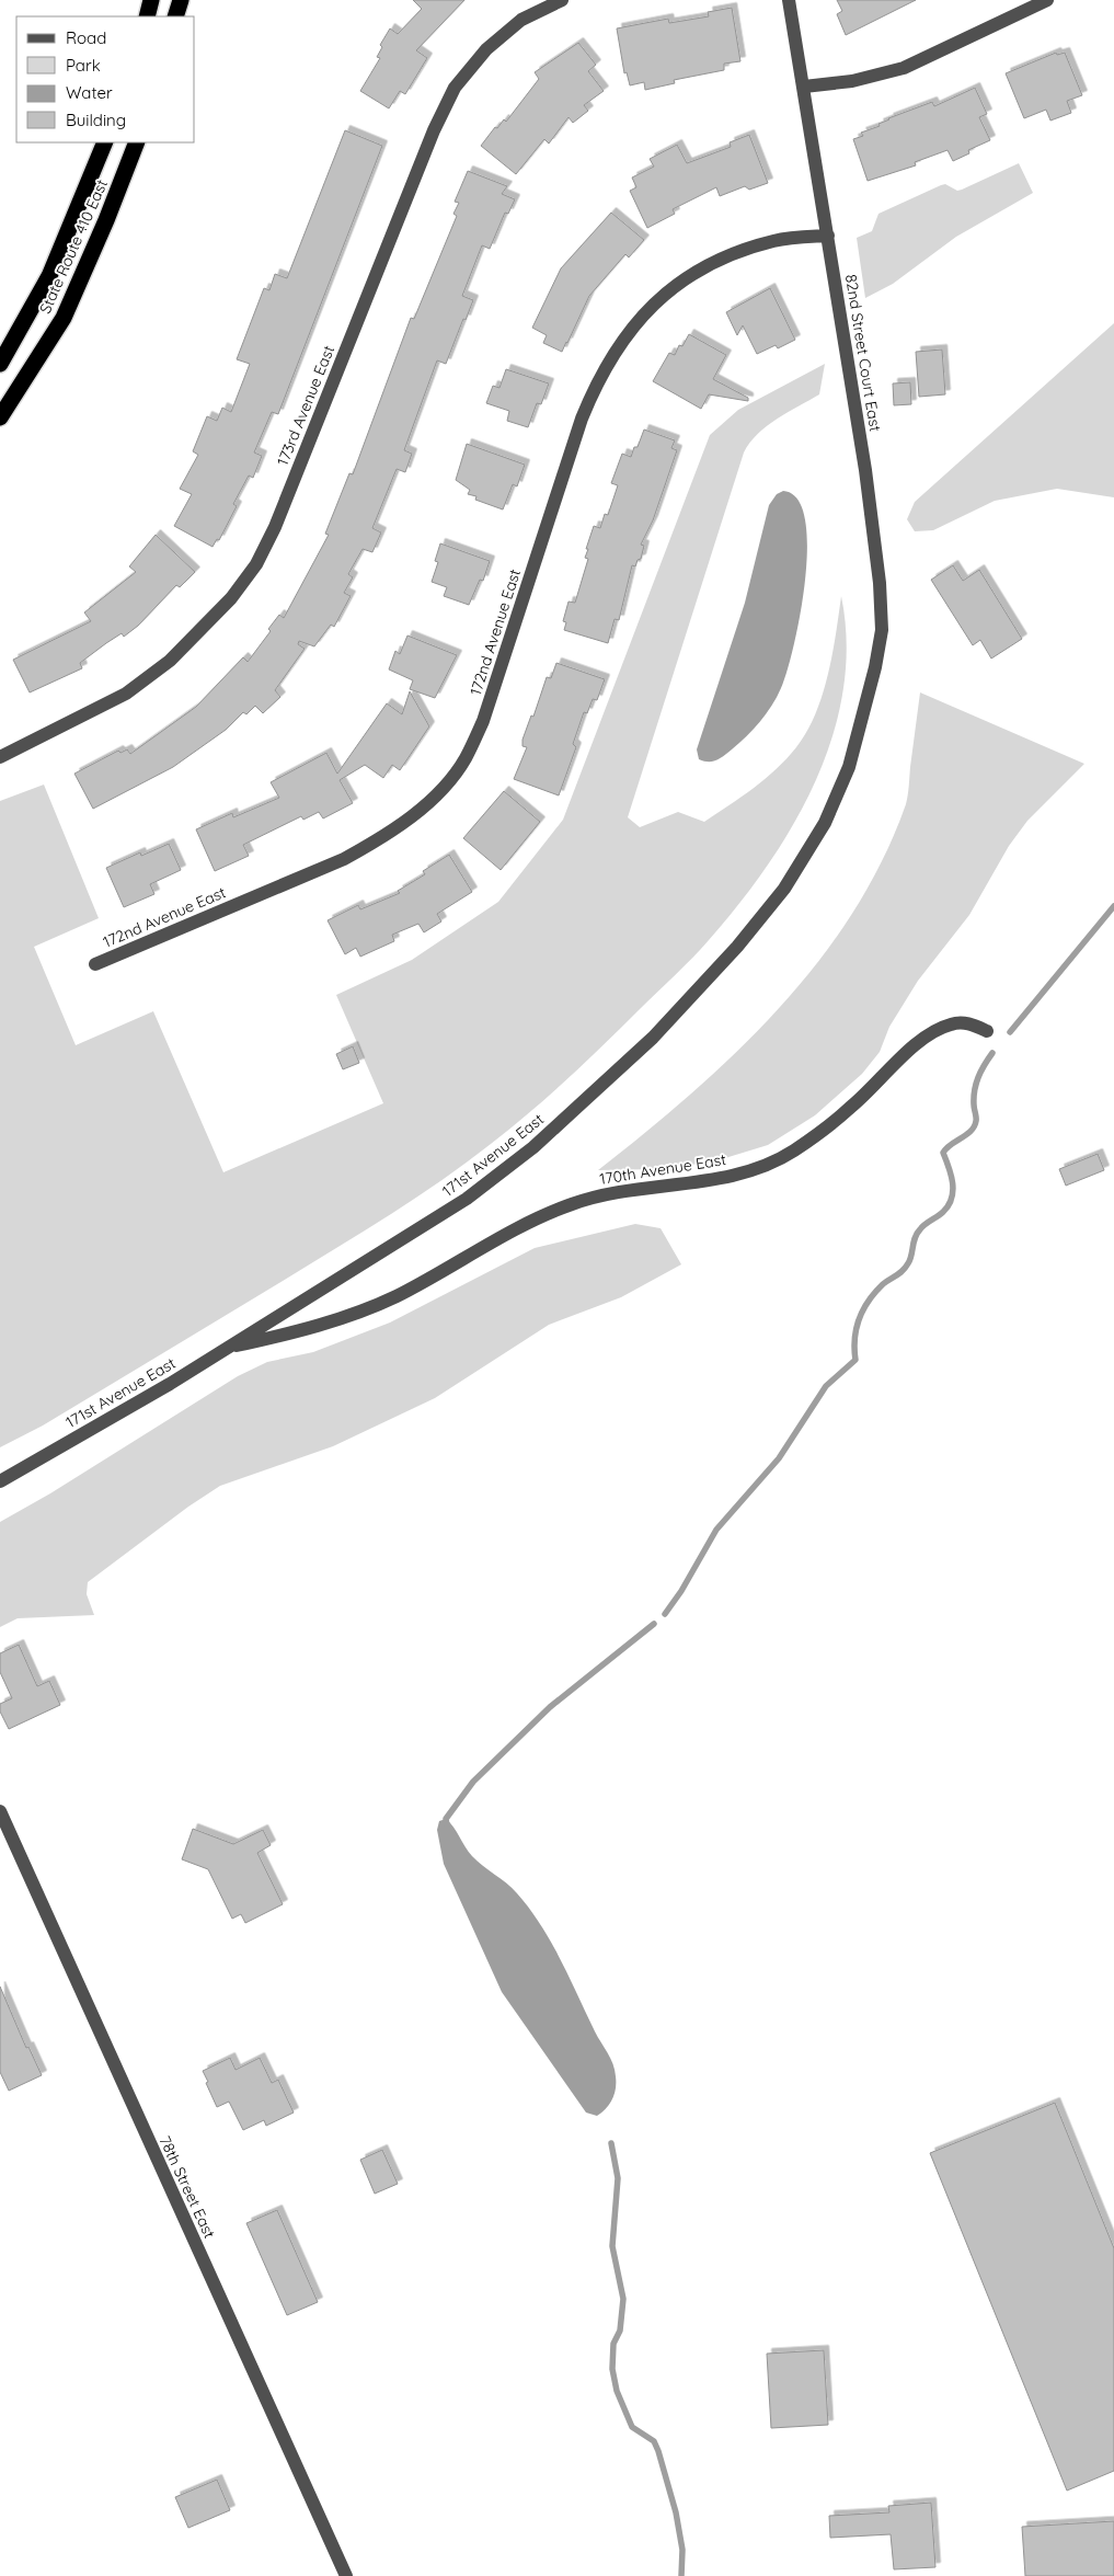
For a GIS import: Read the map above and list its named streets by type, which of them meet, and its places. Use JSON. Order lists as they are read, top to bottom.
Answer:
{
  "streets": {
    "highway": ["State Route 410 East"],
    "street": [
      "82nd Street Court East",
      "173rd Avenue East",
      "172nd Avenue East",
      "171st Avenue East",
      "170th Avenue East",
      "78th Street East"
    ]
  },
  "crossings": [
    ["82nd Street Court East", "172nd Avenue East"],
    ["82nd Street Court East", "171st Avenue East"],
    ["171st Avenue East", "170th Avenue East"]
  ],
  "legend": [
    "Road",
    "Park",
    "Water",
    "Building"
  ]
}
